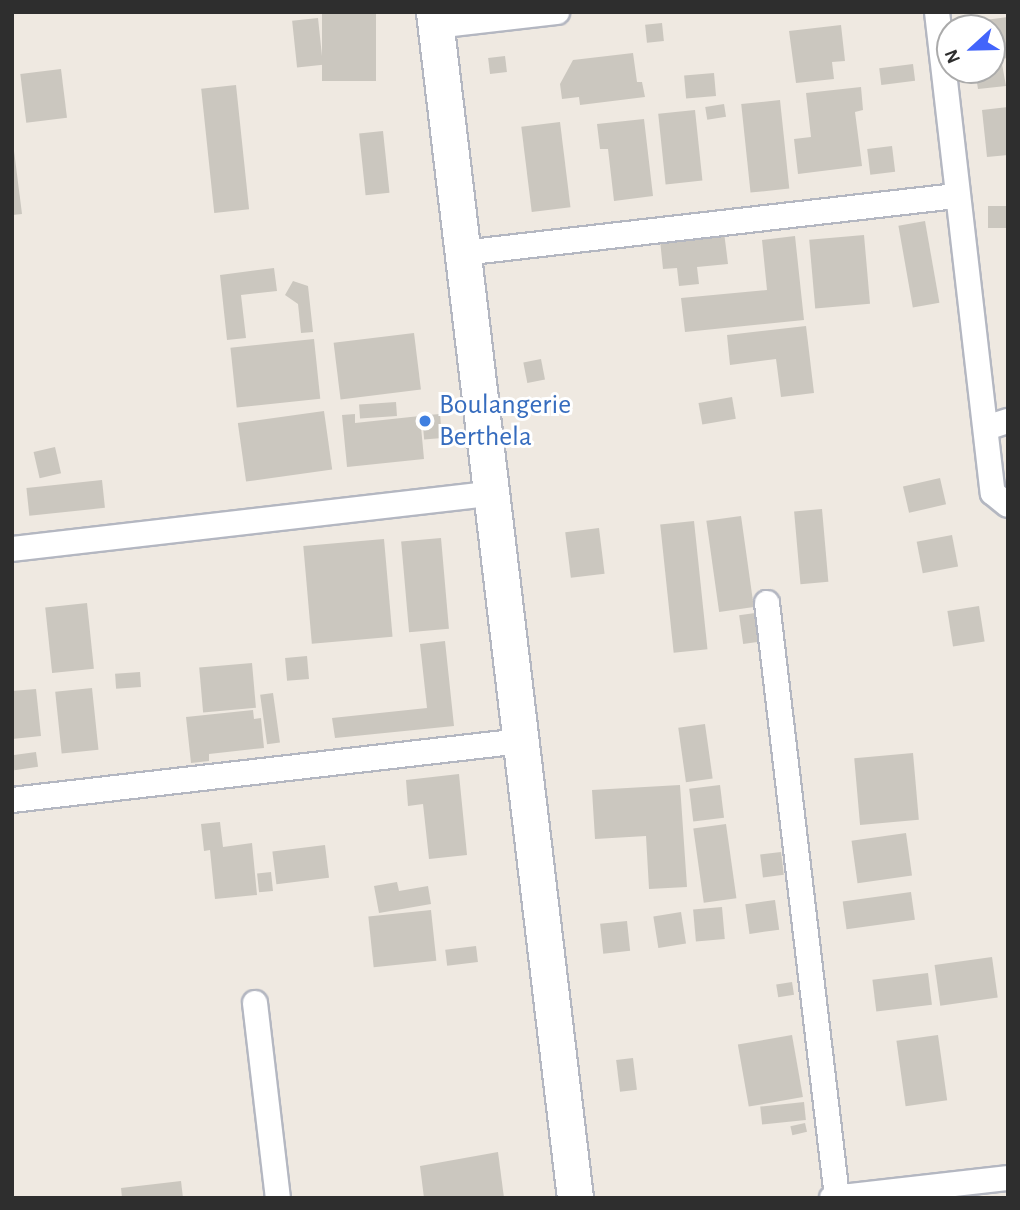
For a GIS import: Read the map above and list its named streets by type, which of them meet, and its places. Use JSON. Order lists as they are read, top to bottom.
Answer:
{
  "places": ["Boulangerie Berthela"],
  "north": "left"
}
